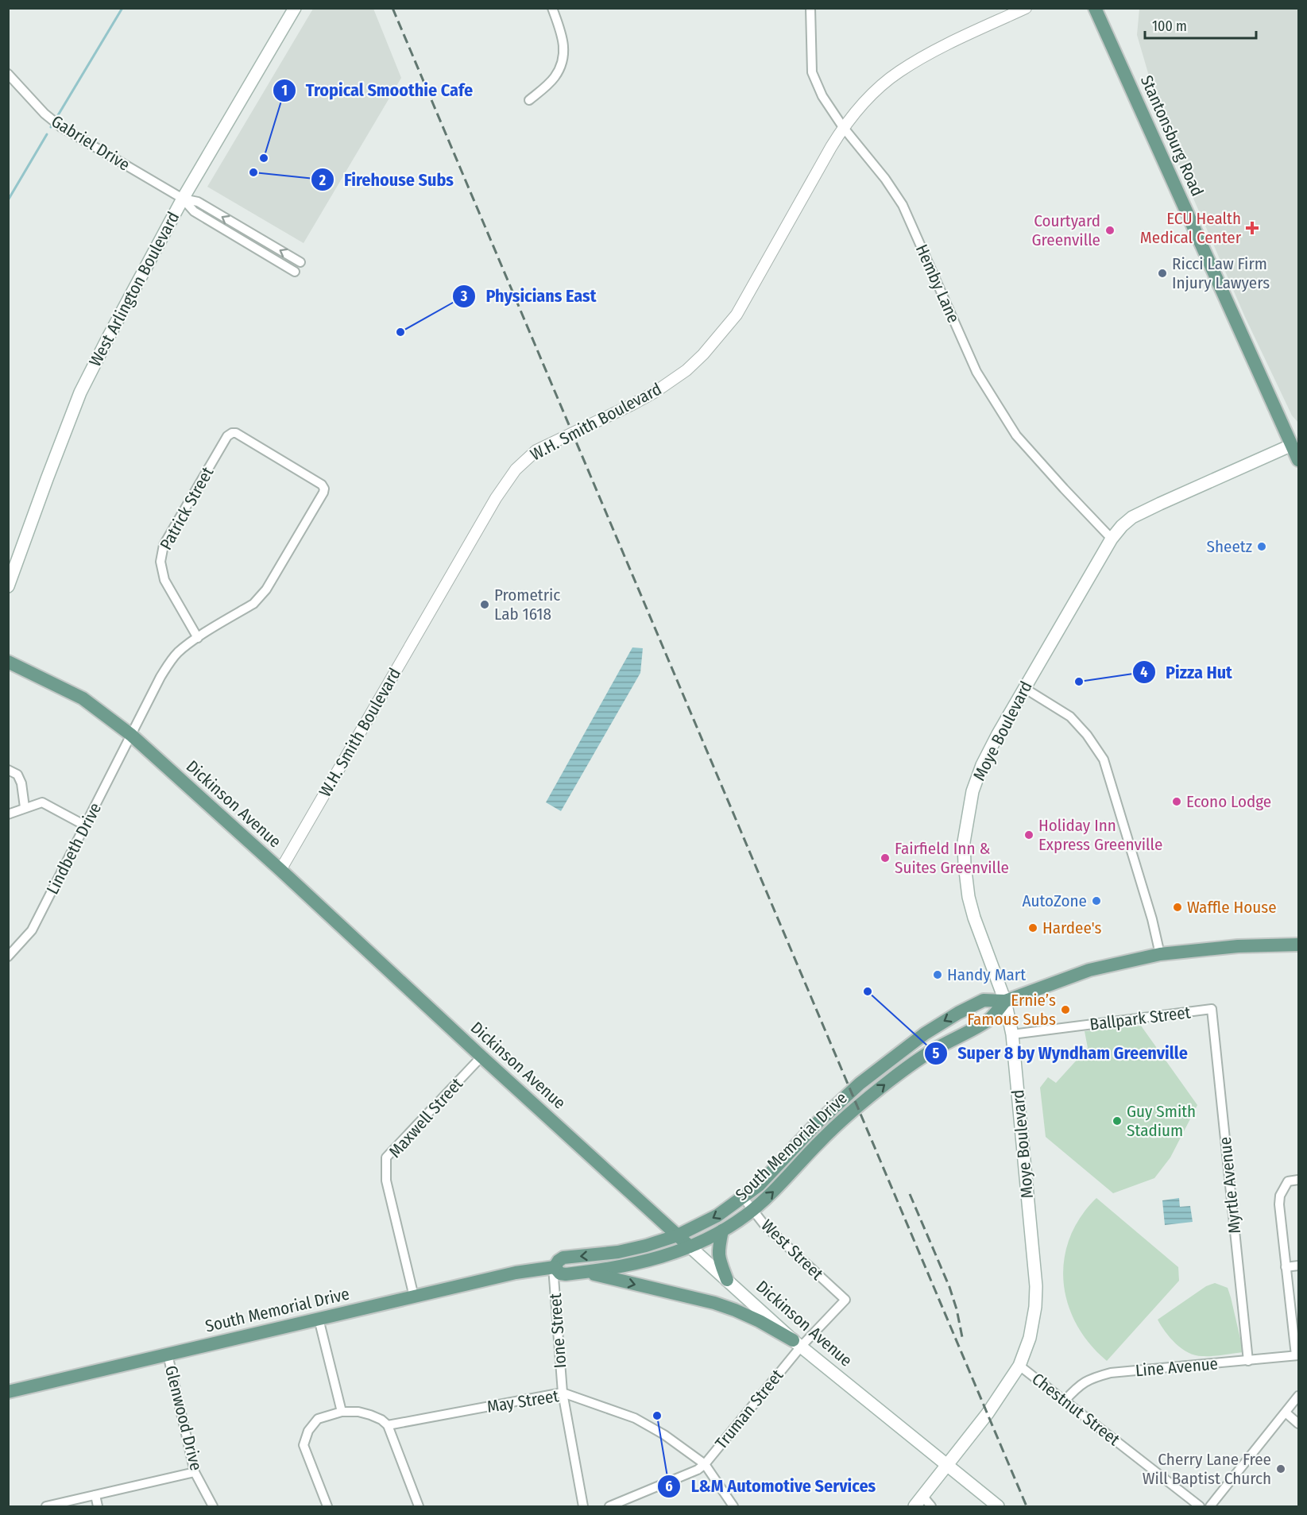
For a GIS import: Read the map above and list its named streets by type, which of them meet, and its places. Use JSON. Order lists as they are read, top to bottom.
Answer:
{
  "streets": {
    "main road": [
      "Stantonsburg Road",
      "West Arlington Boulevard",
      "Moye Boulevard",
      "Dickinson Avenue",
      "South Memorial Drive"
    ],
    "street": [
      "Gabriel Drive",
      "Hemby Lane",
      "W.H. Smith Boulevard",
      "Patrick Street",
      "Lindbeth Drive",
      "Ballpark Street",
      "Maxwell Street",
      "Myrtle Avenue",
      "West Street",
      "Ione Street",
      "Line Avenue",
      "May Street",
      "Truman Street",
      "Chestnut Street",
      "Glenwood Drive"
    ]
  },
  "crossings": [
    ["Stantonsburg Road", "Moye Boulevard"],
    ["Gabriel Drive", "West Arlington Boulevard"],
    ["Hemby Lane", "W.H. Smith Boulevard"],
    ["Hemby Lane", "Moye Boulevard"],
    ["W.H. Smith Boulevard", "Dickinson Avenue"],
    ["Patrick Street", "Lindbeth Drive"],
    ["Moye Boulevard", "Dickinson Avenue"],
    ["Moye Boulevard", "Ballpark Street"],
    ["Moye Boulevard", "South Memorial Drive"],
    ["Moye Boulevard", "Chestnut Street"],
    ["Dickinson Avenue", "Lindbeth Drive"],
    ["Dickinson Avenue", "Maxwell Street"],
    ["Dickinson Avenue", "South Memorial Drive"],
    ["Dickinson Avenue", "Truman Street"],
    ["Ballpark Street", "Myrtle Avenue"],
    ["Maxwell Street", "South Memorial Drive"],
    ["South Memorial Drive", "West Street"],
    ["South Memorial Drive", "Ione Street"],
    ["South Memorial Drive", "Glenwood Drive"],
    ["Myrtle Avenue", "Line Avenue"],
    ["West Street", "Truman Street"],
    ["Ione Street", "May Street"],
    ["Line Avenue", "Chestnut Street"],
    ["May Street", "Truman Street"]
  ],
  "places": {
    "other": [
      "Tropical Smoothie Cafe",
      "Firehouse Subs",
      "Courtyard Greenville",
      "Ricci Law Firm Injury Lawyers",
      "Physicians East",
      "Sheetz",
      "Prometric Lab 1618",
      "Pizza Hut",
      "Econo Lodge",
      "Holiday Inn Express Greenville",
      "Fairfield Inn & Suites Greenville",
      "AutoZone",
      "Waffle House",
      "Hardee's",
      "Handy Mart",
      "Super 8 by Wyndham Greenville",
      "Ernie’s Famous Subs",
      "Guy Smith Stadium",
      "L&M Automotive Services",
      "Cherry Lane Free Will Baptist Church"
    ],
    "health": ["ECU Health Medical Center"]
  },
  "scale_bar": "100 m"
}
